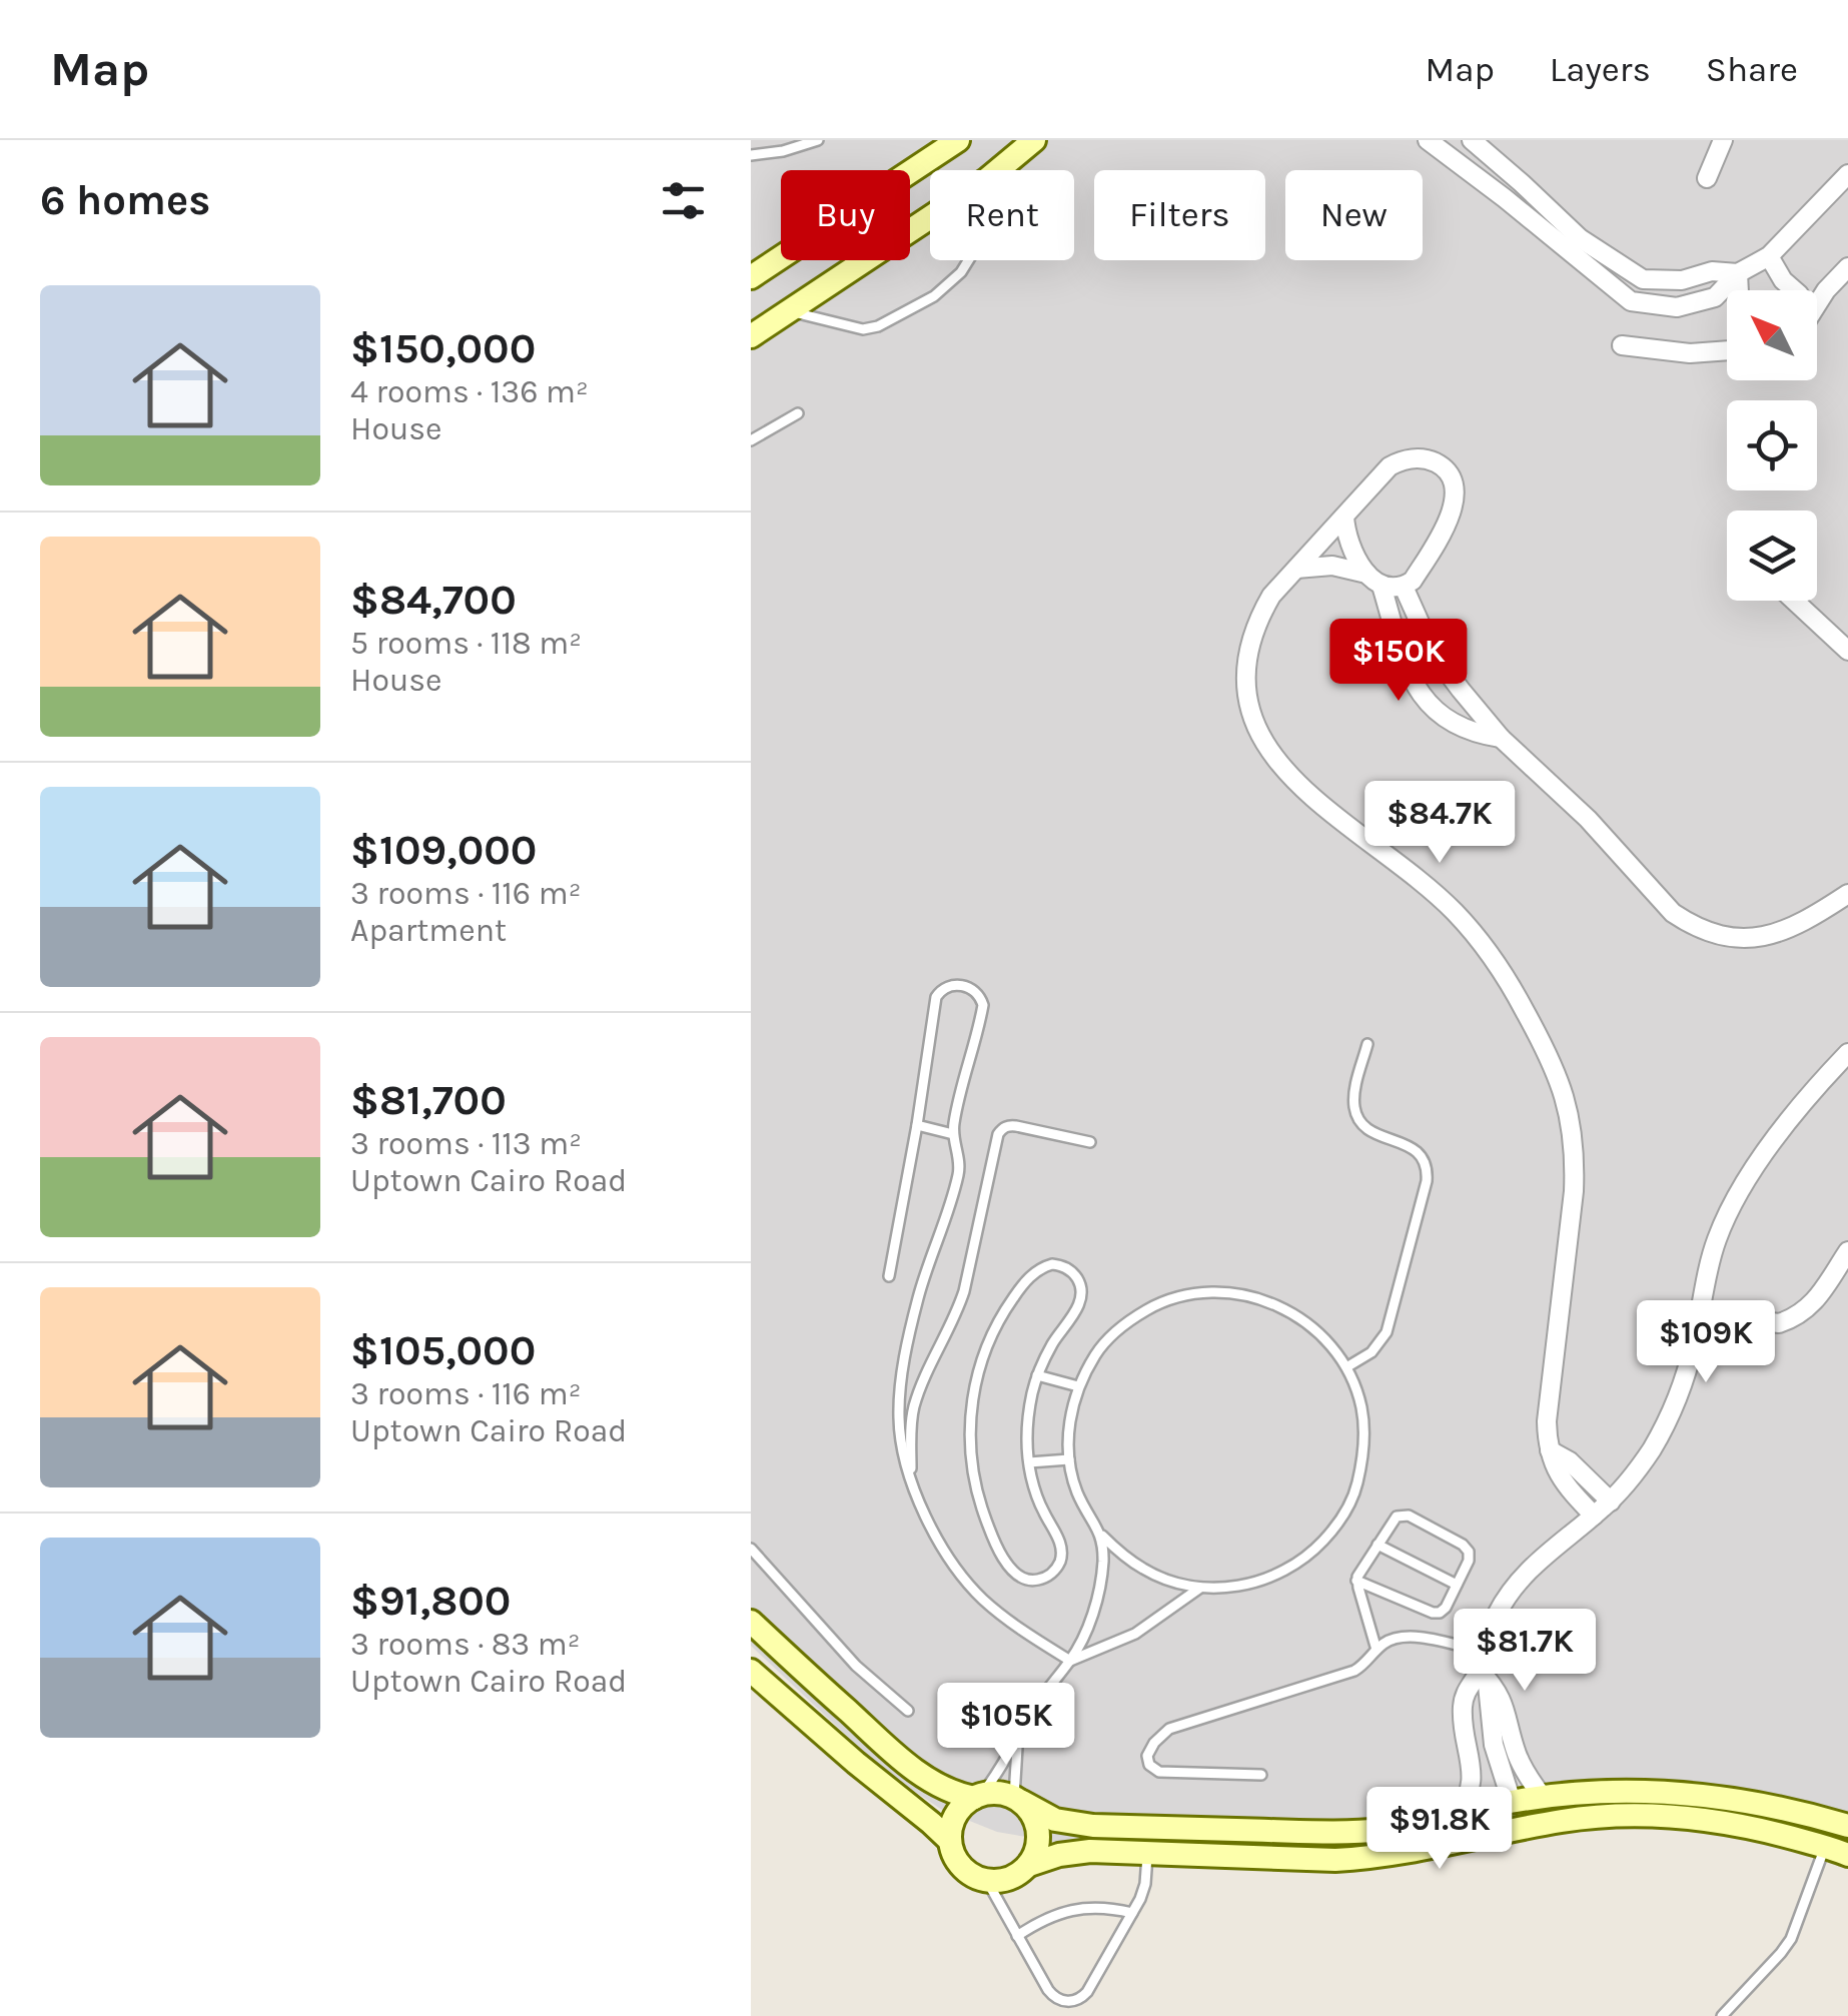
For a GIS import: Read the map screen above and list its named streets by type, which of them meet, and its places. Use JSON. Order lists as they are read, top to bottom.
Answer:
{
  "north": "top left",
  "page": {
    "header": "Map",
    "nav": ["Map", "Layers", "Share"],
    "heading": "6 homes",
    "chip": [
      "Buy",
      "Rent",
      "Filters",
      "New"
    ],
    "list": [
      {
        "name": "$150,000",
        "note": "4 rooms · 136 m² · House"
      },
      {
        "name": "$84,700",
        "note": "5 rooms · 118 m² · House"
      },
      {
        "name": "$109,000",
        "note": "3 rooms · 116 m² · Apartment"
      },
      {
        "name": "$81,700",
        "note": "3 rooms · 113 m² · Uptown Cairo Road"
      },
      {
        "name": "$105,000",
        "note": "3 rooms · 116 m² · Uptown Cairo Road"
      },
      {
        "name": "$91,800",
        "note": "3 rooms · 83 m² · Uptown Cairo Road"
      }
    ],
    "price": [
      "$150K",
      "$84.7K",
      "$109K",
      "$81.7K",
      "$105K",
      "$91.8K"
    ]
  }
}
